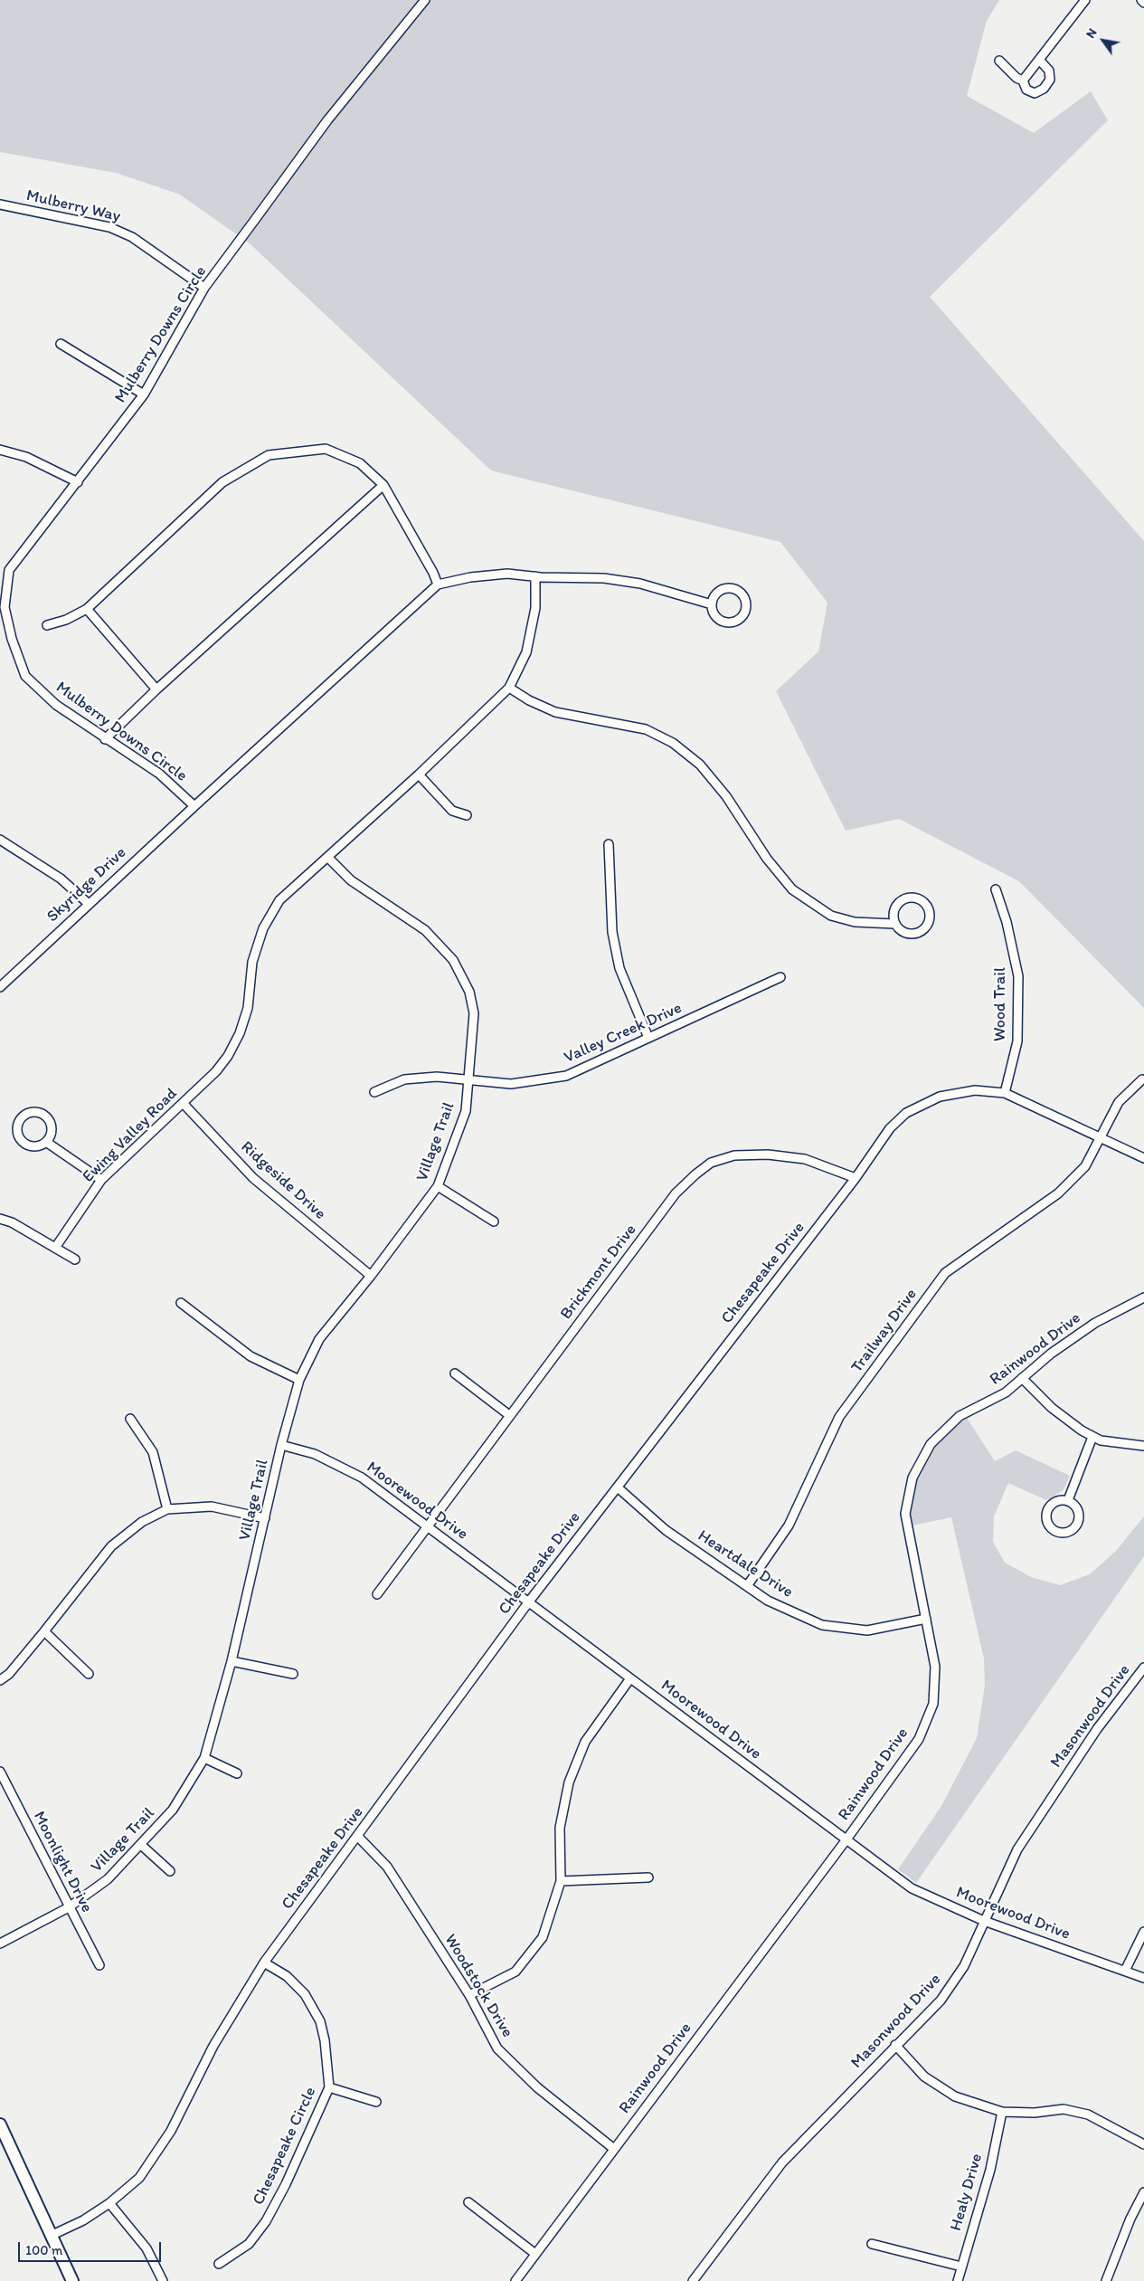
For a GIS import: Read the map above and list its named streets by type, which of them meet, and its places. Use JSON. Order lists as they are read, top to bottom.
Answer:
{
  "streets": {
    "street": [
      "Mulberry Way",
      "Mulberry Downs Circle",
      "Skyridge Drive",
      "Wood Trail",
      "Valley Creek Drive",
      "Ewing Valley Road",
      "Village Trail",
      "Ridgeside Drive",
      "Brickmont Drive",
      "Chesapeake Drive",
      "Trailway Drive",
      "Rainwood Drive",
      "Moorewood Drive",
      "Heartdale Drive",
      "Masonwood Drive",
      "Moonlight Drive",
      "Woodstock Drive",
      "Chesapeake Circle",
      "Healy Drive"
    ]
  },
  "crossings": [
    ["Mulberry Way", "Mulberry Downs Circle"],
    ["Mulberry Downs Circle", "Skyridge Drive"],
    ["Wood Trail", "Chesapeake Drive"],
    ["Valley Creek Drive", "Village Trail"],
    ["Ewing Valley Road", "Village Trail"],
    ["Ewing Valley Road", "Ridgeside Drive"],
    ["Village Trail", "Ridgeside Drive"],
    ["Village Trail", "Moorewood Drive"],
    ["Village Trail", "Moonlight Drive"],
    ["Brickmont Drive", "Chesapeake Drive"],
    ["Brickmont Drive", "Moorewood Drive"],
    ["Chesapeake Drive", "Trailway Drive"],
    ["Chesapeake Drive", "Moorewood Drive"],
    ["Chesapeake Drive", "Heartdale Drive"],
    ["Chesapeake Drive", "Woodstock Drive"],
    ["Chesapeake Drive", "Chesapeake Circle"],
    ["Trailway Drive", "Heartdale Drive"],
    ["Rainwood Drive", "Moorewood Drive"],
    ["Rainwood Drive", "Heartdale Drive"],
    ["Rainwood Drive", "Woodstock Drive"],
    ["Moorewood Drive", "Masonwood Drive"]
  ],
  "scale_bar": "100 m",
  "north": "top left"
}
